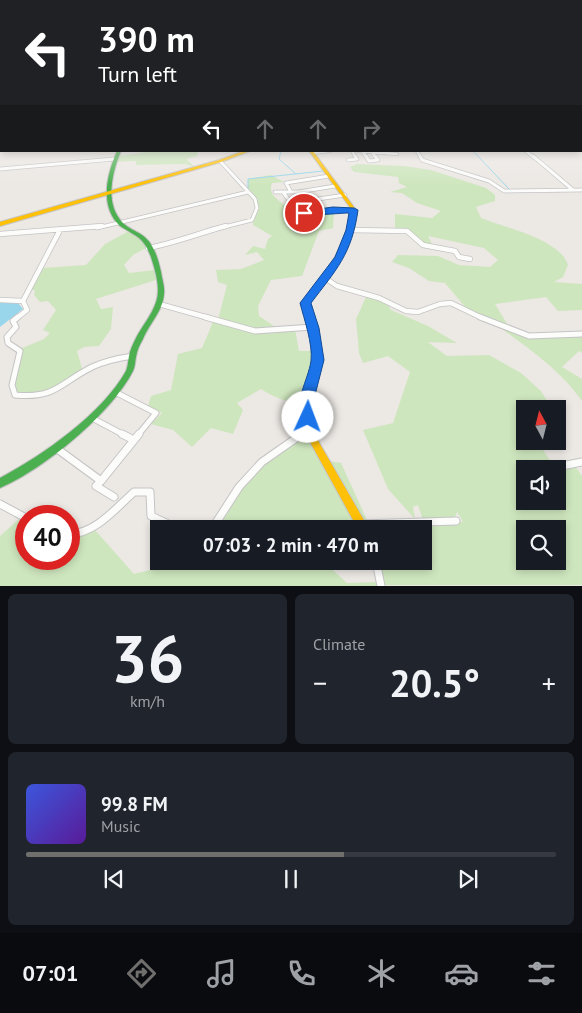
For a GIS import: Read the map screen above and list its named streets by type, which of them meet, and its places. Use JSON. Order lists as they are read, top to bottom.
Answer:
{
  "north": "top",
  "page": {
    "turn": ["390 m", "Turn left"],
    "limit": "40",
    "trip": "07:03 · 2 min · 470 m",
    "tile": [
      ["36", "km/h"],
      "Climate"
    ],
    "heat": ["−", "20.5°", "+"],
    "song": ["99.8 FM", "Music"],
    "tabs": "07:01"
  }
}
